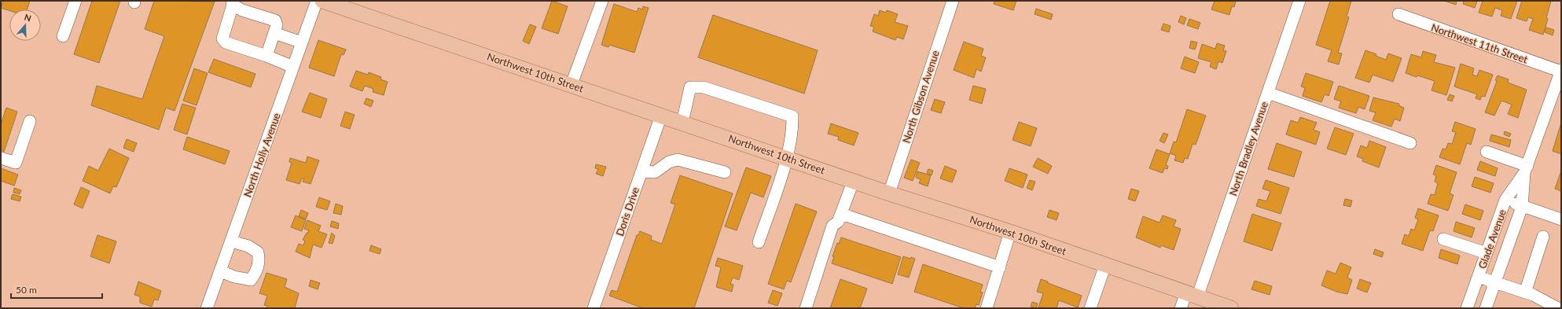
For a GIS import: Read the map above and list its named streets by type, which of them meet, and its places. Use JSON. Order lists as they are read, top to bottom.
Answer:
{
  "streets": {
    "main road": ["Northwest 10th Street"],
    "street": [
      "Northwest 11th Street",
      "North Gibson Avenue",
      "North Bradley Avenue",
      "North Holly Avenue",
      "Doris Drive",
      "Glade Avenue"
    ]
  },
  "crossings": [
    ["Northwest 11th Street", "Glade Avenue"],
    ["Northwest 10th Street", "North Gibson Avenue"],
    ["Northwest 10th Street", "North Bradley Avenue"],
    ["Northwest 10th Street", "Doris Drive"]
  ],
  "scale_bar": "50 m",
  "north": "top"
}
